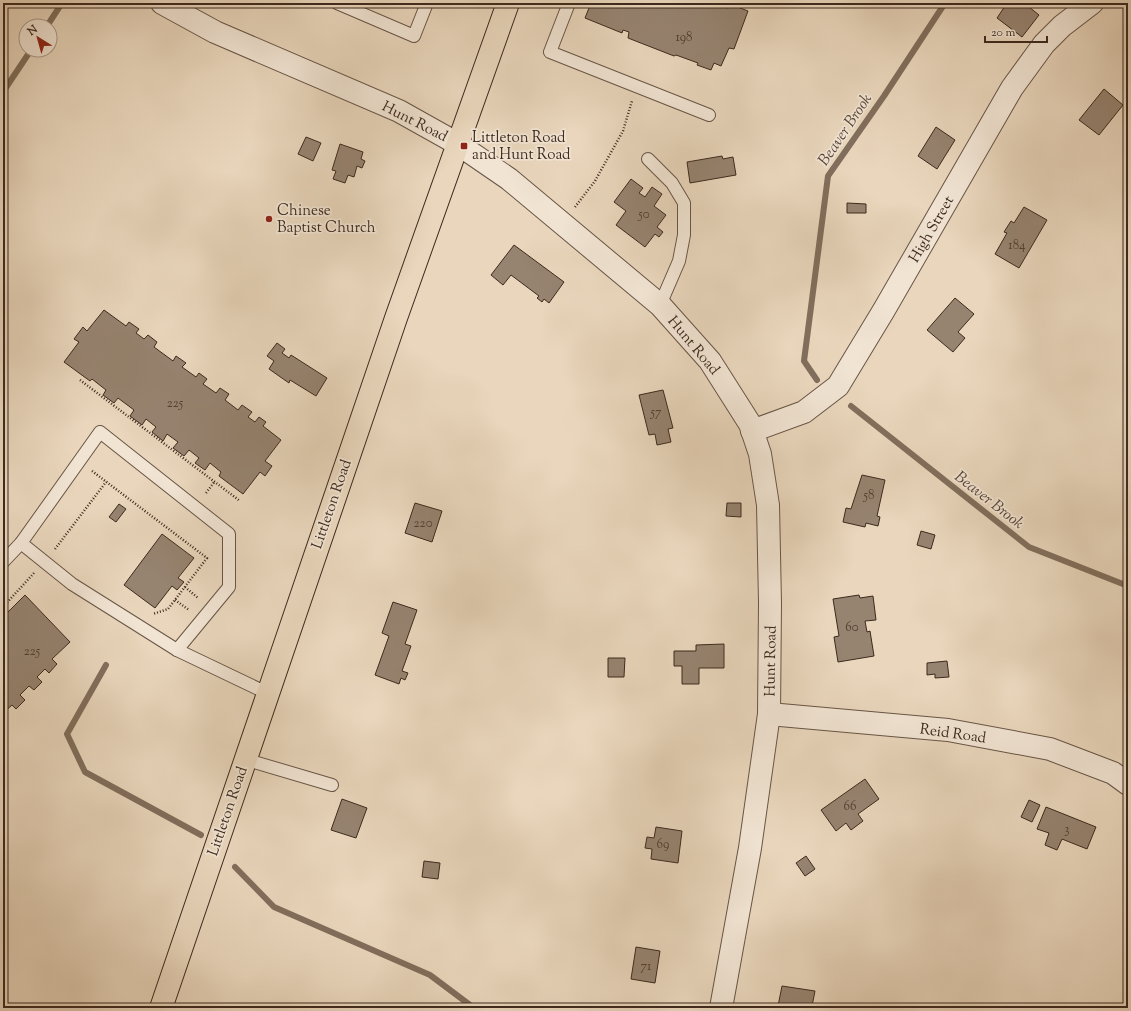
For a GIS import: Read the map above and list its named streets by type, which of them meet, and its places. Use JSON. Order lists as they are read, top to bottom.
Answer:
{
  "streets": {
    "main road": ["Littleton Road"],
    "street": ["Hunt Road", "High Street", "Reid Road"]
  },
  "crossings": [
    ["Hunt Road", "High Street"],
    ["Hunt Road", "Littleton Road"],
    ["Hunt Road", "Reid Road"]
  ],
  "water": ["Beaver Brook"],
  "places": {
    "transit": ["Littleton Road and Hunt Road"],
    "other": ["Chinese Baptist Church"]
  },
  "house_numbers": [
    "198",
    "50",
    "184",
    "225",
    "57",
    "58",
    "220",
    "60",
    "225",
    "66",
    "3",
    "69",
    "71"
  ],
  "scale_bar": "20 m",
  "north": "top left"
}
